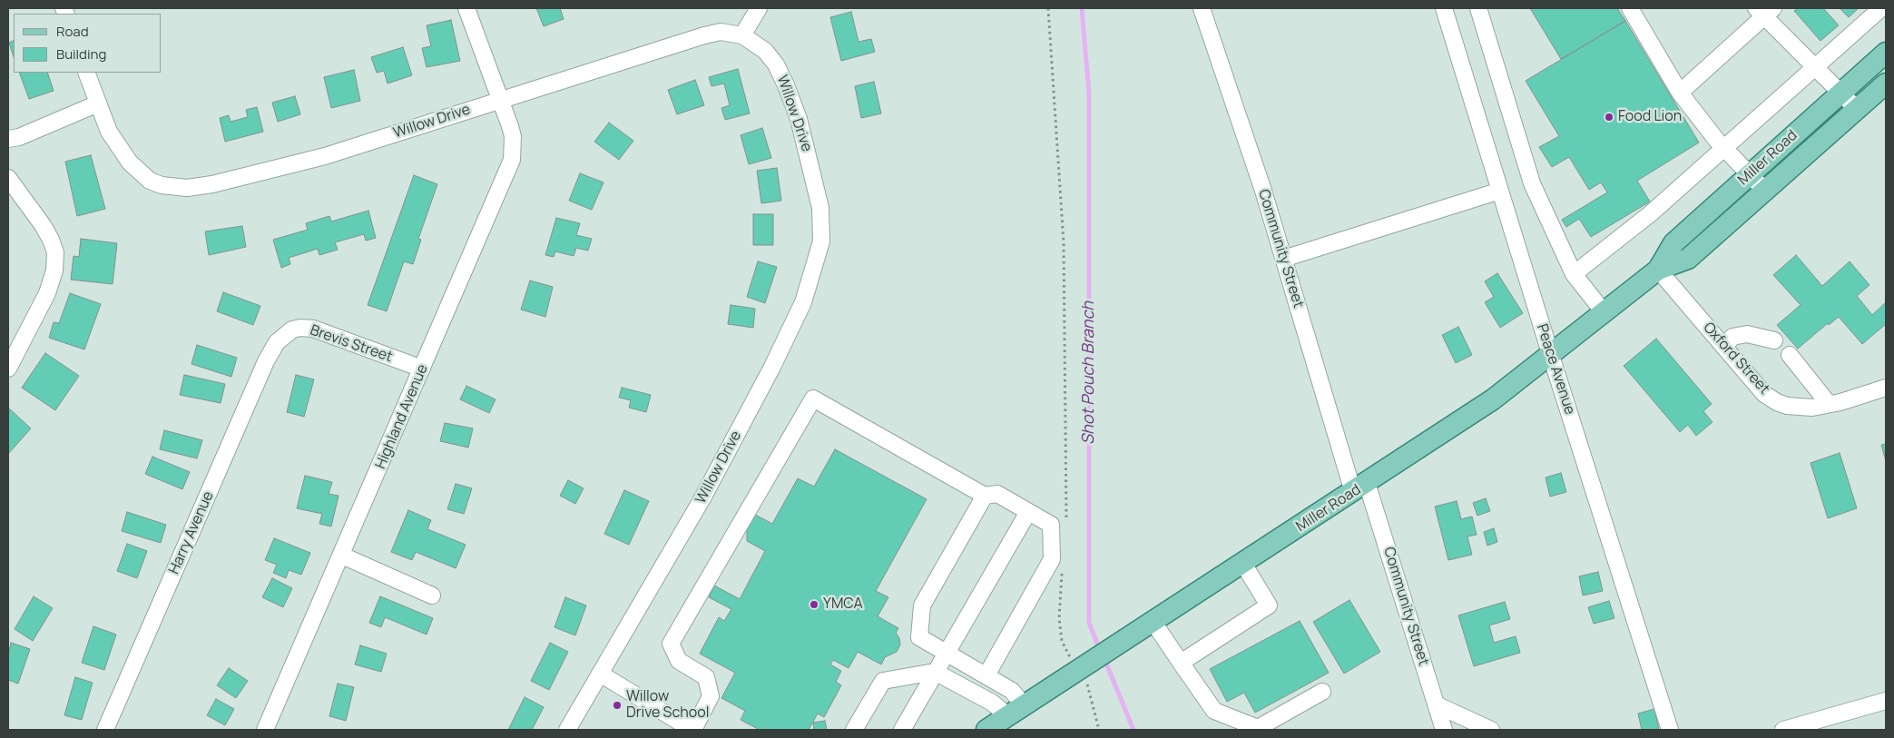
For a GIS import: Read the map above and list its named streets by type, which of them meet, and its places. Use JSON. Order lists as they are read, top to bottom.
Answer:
{
  "streets": {
    "main road": ["Miller Road"],
    "street": [
      "Willow Drive",
      "Community Street",
      "Brevis Street",
      "Oxford Street",
      "Peace Avenue",
      "Highland Avenue",
      "Harry Avenue"
    ]
  },
  "crossings": [
    ["Willow Drive", "Highland Avenue"],
    ["Miller Road", "Community Street"],
    ["Miller Road", "Oxford Street"],
    ["Miller Road", "Peace Avenue"],
    ["Brevis Street", "Highland Avenue"],
    ["Brevis Street", "Harry Avenue"]
  ],
  "water": ["Shot Pouch Branch"],
  "places": ["Food Lion", "YMCA", "Willow Drive School"],
  "legend": ["Road", "Building"]
}
